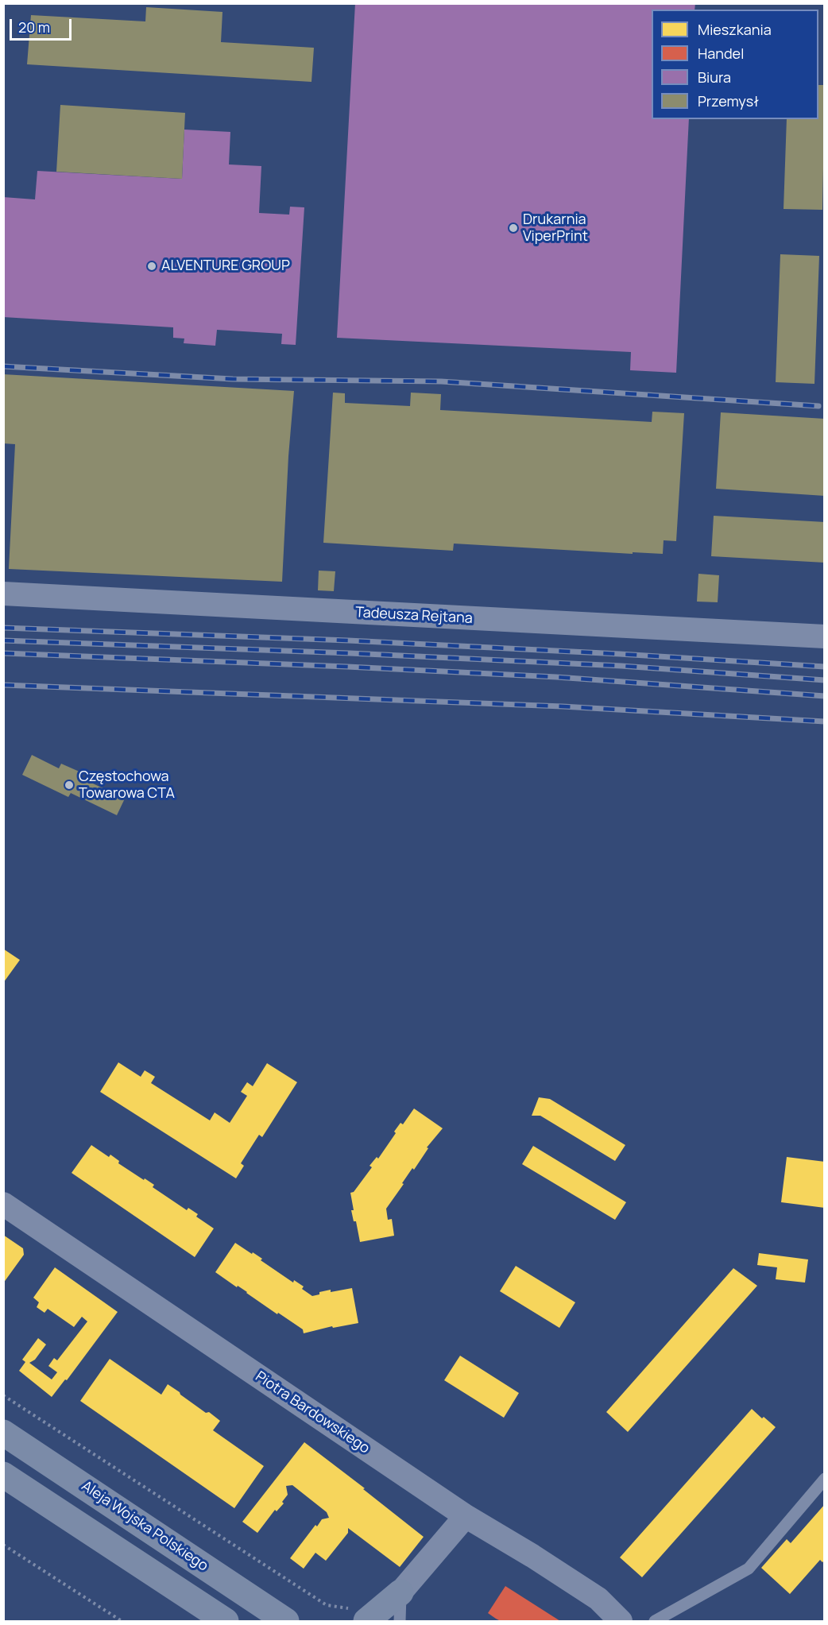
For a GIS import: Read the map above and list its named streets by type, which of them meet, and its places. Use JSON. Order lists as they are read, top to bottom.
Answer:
{
  "streets": {
    "main road": ["Aleja Wojska Polskiego"],
    "street": ["Tadeusza Rejtana", "Piotra Bardowskiego"]
  },
  "places": ["Drukarnia ViperPrint", "ALVENTURE GROUP", "Częstochowa Towarowa CTA"],
  "legend": [
    "Mieszkania",
    "Handel",
    "Biura",
    "Przemysł"
  ],
  "scale_bar": "20 m"
}
